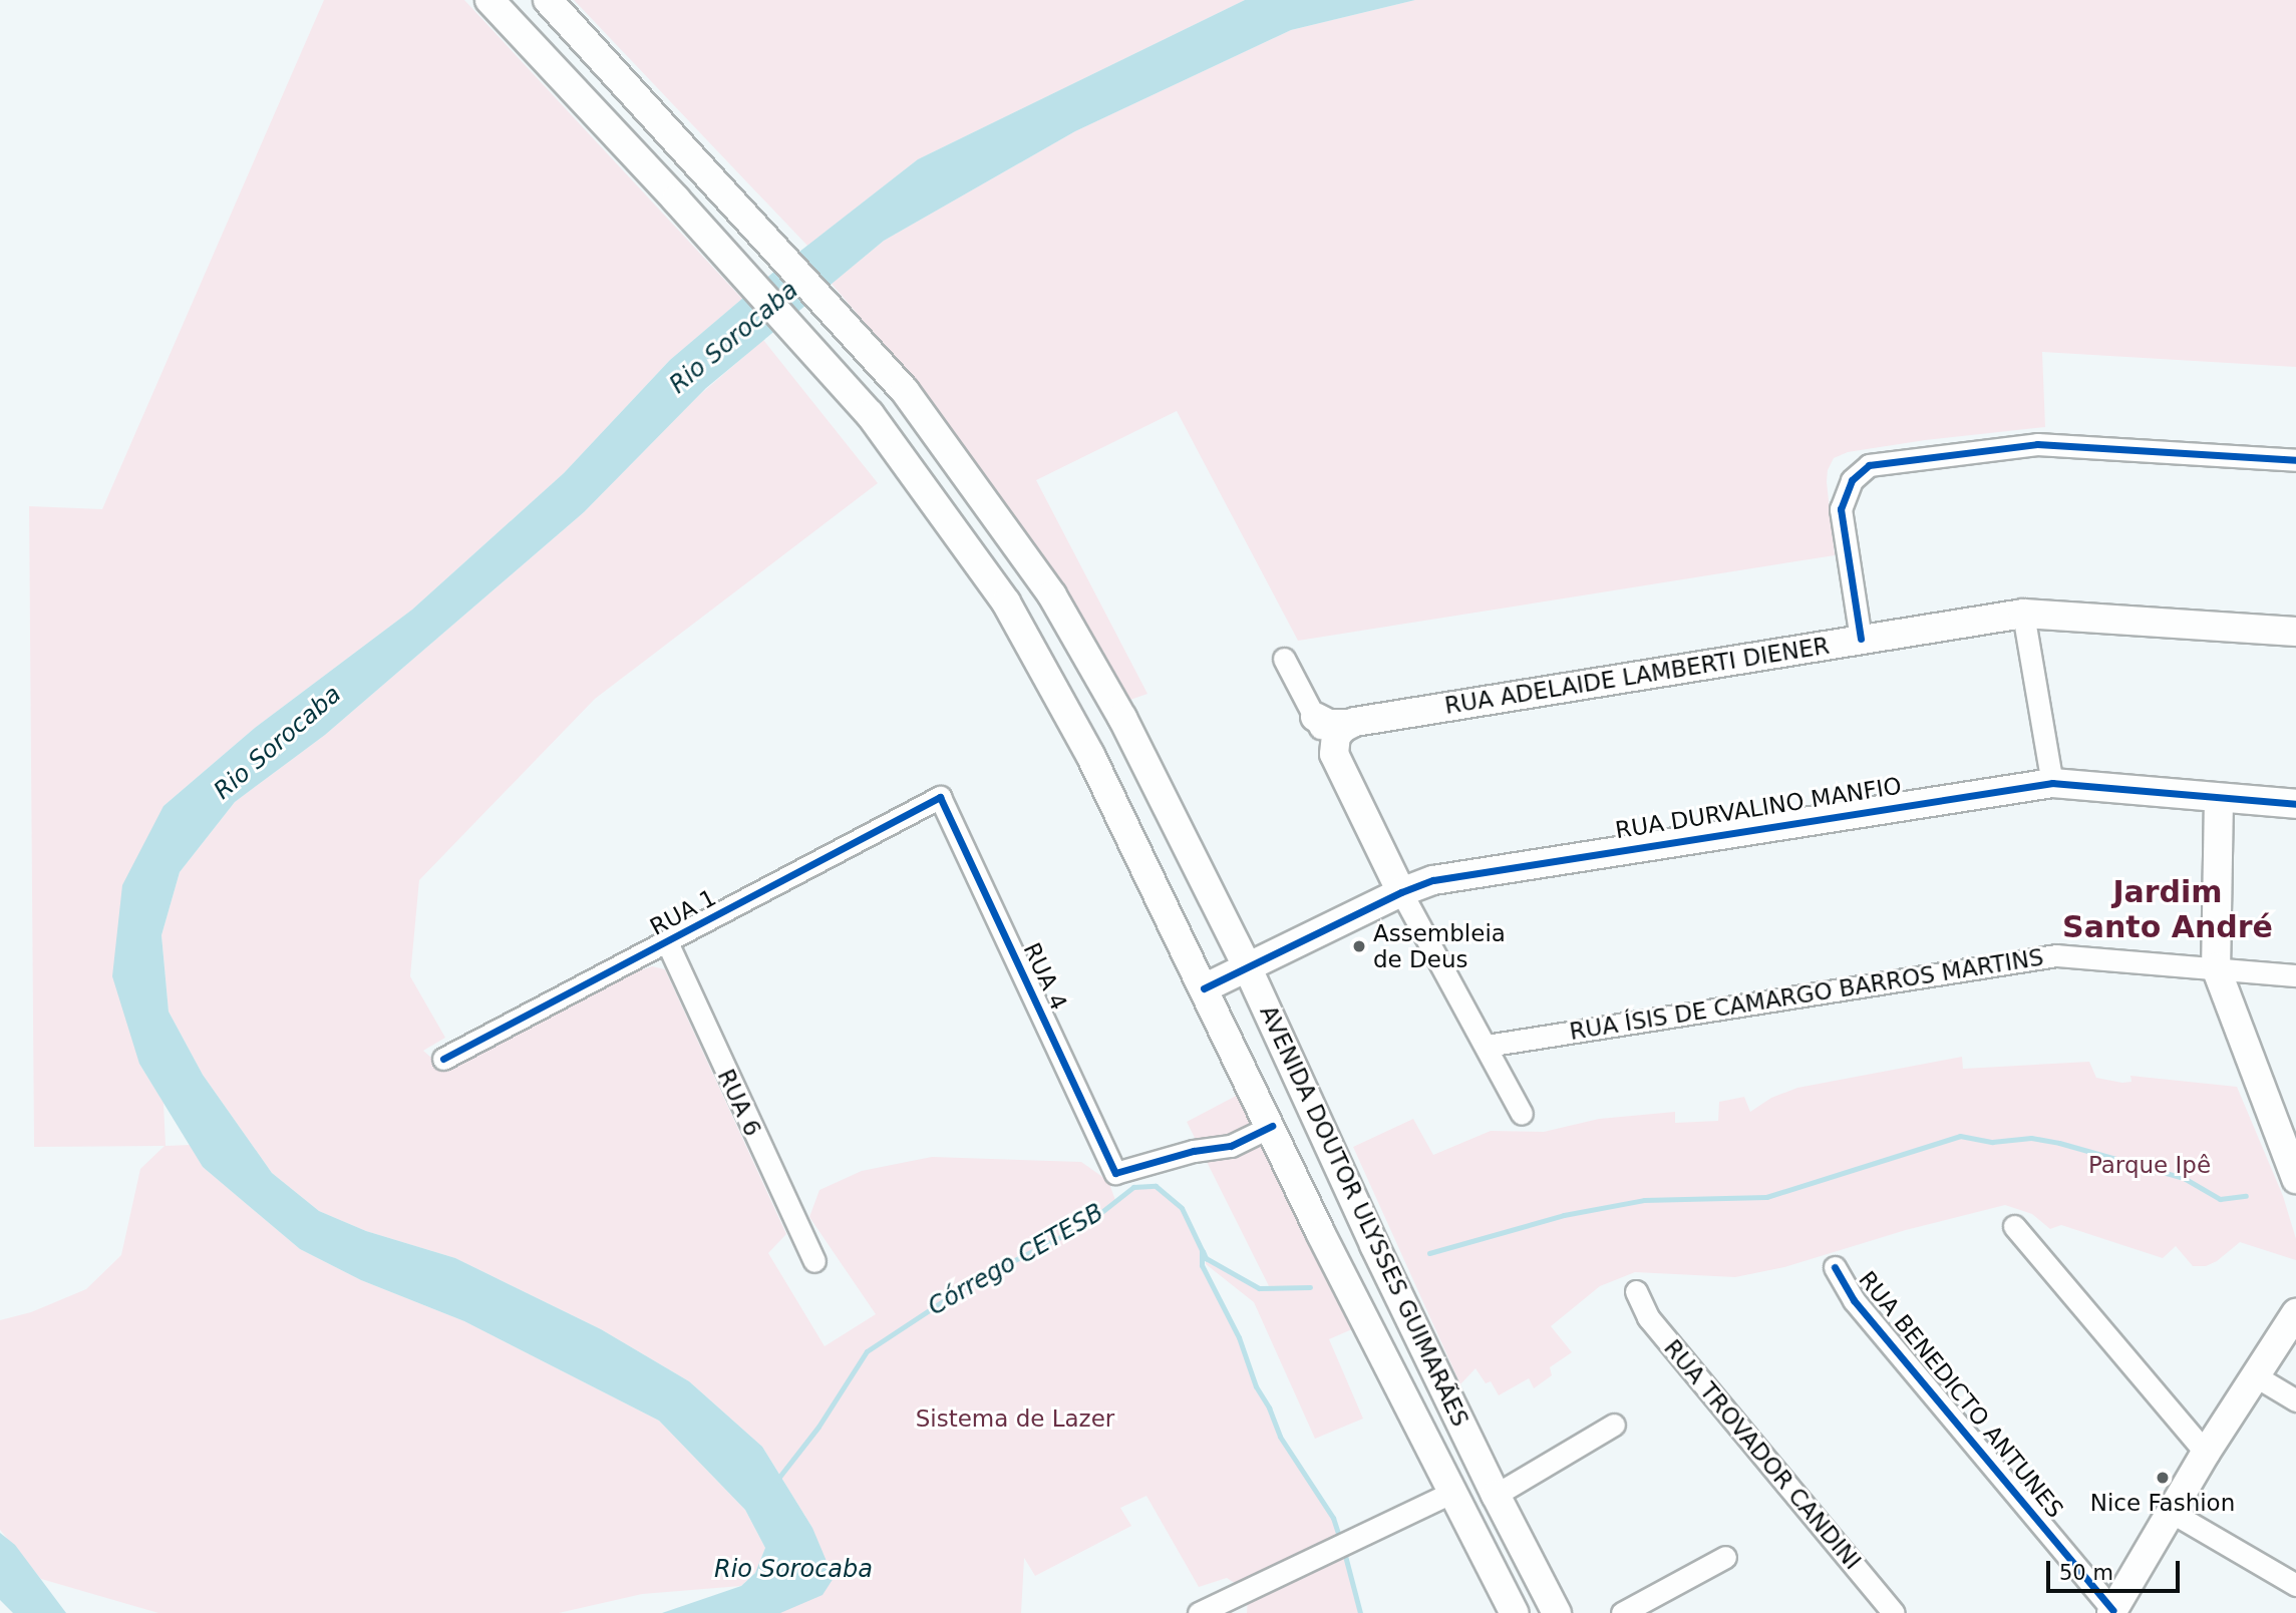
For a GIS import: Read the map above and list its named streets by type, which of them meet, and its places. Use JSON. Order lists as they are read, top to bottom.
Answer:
{
  "streets": {
    "main road": ["RUA ADELAIDE LAMBERTI DIENER", "RUA DURVALINO MANFIO", "AVENIDA DOUTOR ULYSSES GUIMARÃES"],
    "street": [
      "RUA 1",
      "RUA 4",
      "RUA ÍSIS DE CAMARGO BARROS MARTINS",
      "RUA 6",
      "RUA BENEDICTO ANTUNES",
      "RUA TROVADOR CANDINI"
    ]
  },
  "crossings": [
    ["RUA DURVALINO MANFIO", "AVENIDA DOUTOR ULYSSES GUIMARÃES"],
    ["RUA 1", "RUA 4"],
    ["RUA 1", "RUA 6"],
    ["RUA 4", "AVENIDA DOUTOR ULYSSES GUIMARÃES"]
  ],
  "districts": ["Jardim Santo André"],
  "water": ["Rio Sorocaba", "Córrego CETESB"],
  "parks": ["Parque Ipê", "Sistema de Lazer"],
  "places": ["Assembleia de Deus", "Nice Fashion"],
  "scale_bar": "50 m"
}
